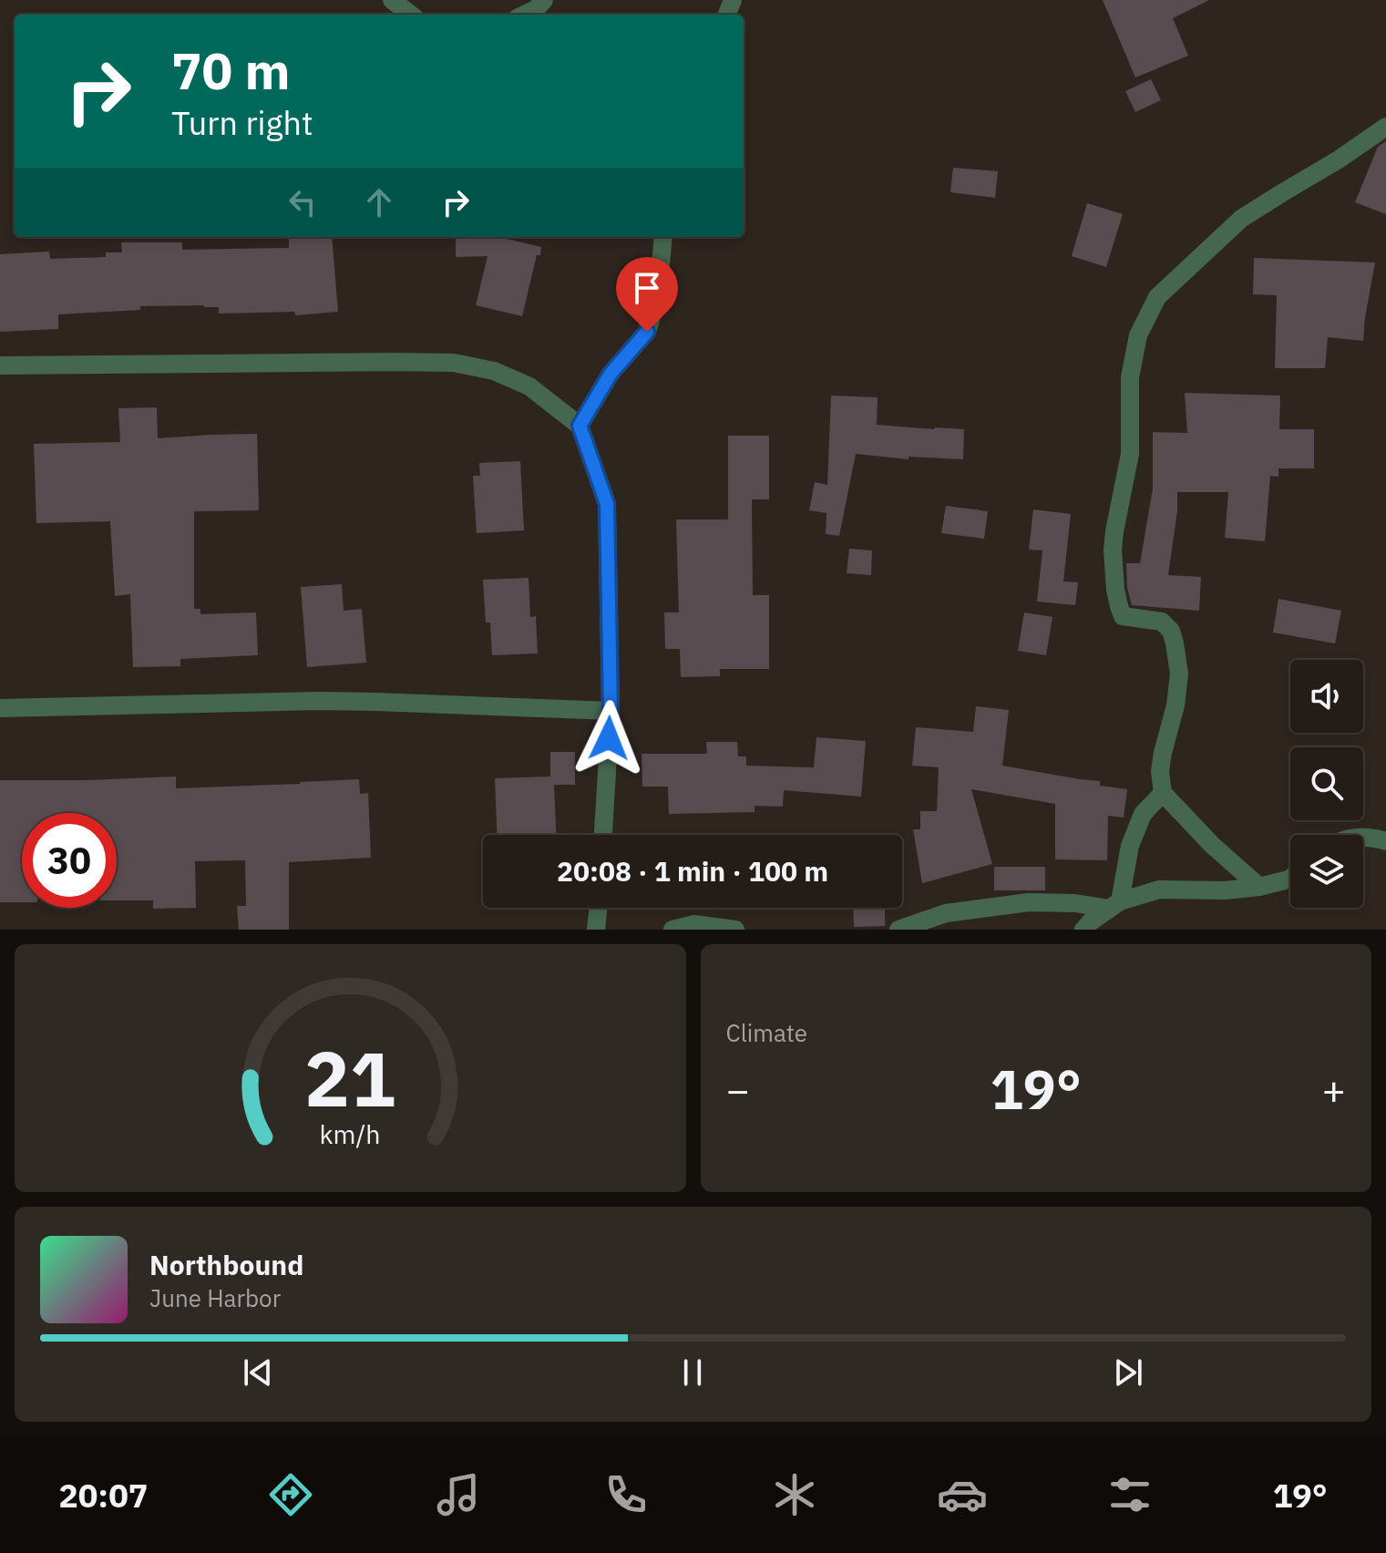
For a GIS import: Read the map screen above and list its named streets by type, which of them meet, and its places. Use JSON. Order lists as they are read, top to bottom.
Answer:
{
  "page": {
    "turn": ["70 m", "Turn right"],
    "limit": "30",
    "trip": "20:08 · 1 min · 100 m",
    "tile": "Climate",
    "heat": ["−", "19°", "+"],
    "song": ["Northbound", "June Harbor"],
    "tabs": ["20:07", "19°"],
    "gauge": ["21", "km/h"]
  }
}
